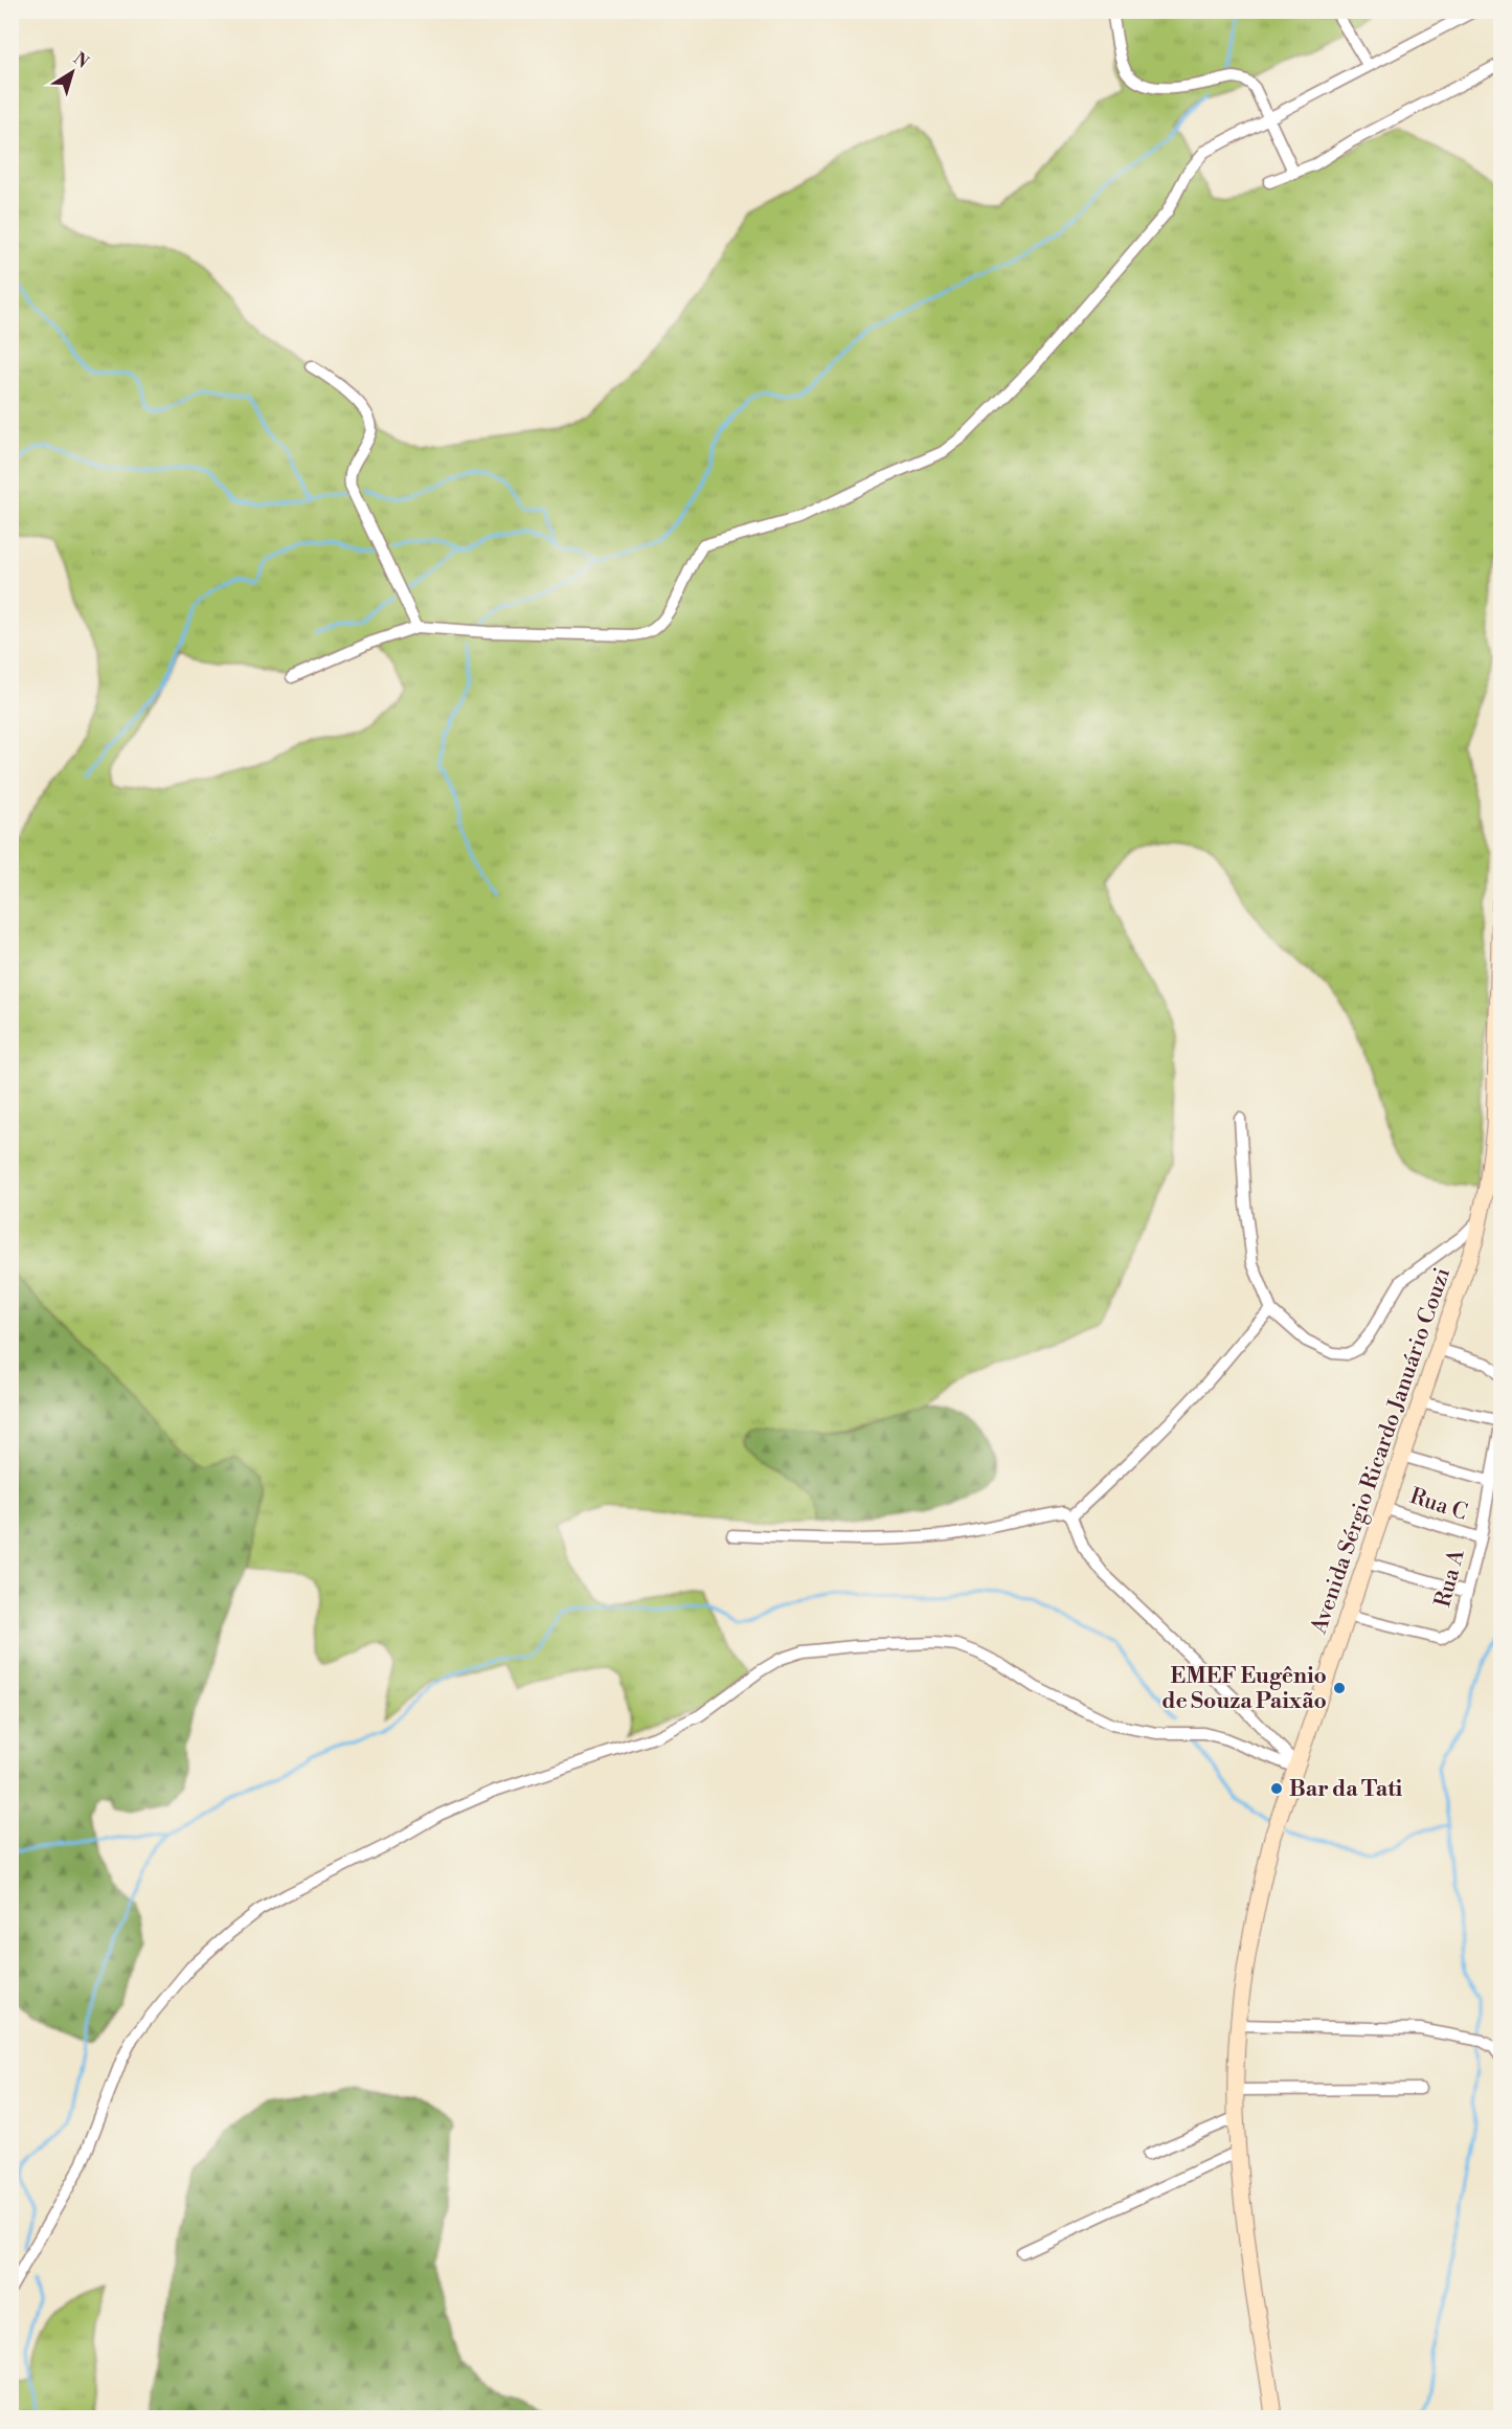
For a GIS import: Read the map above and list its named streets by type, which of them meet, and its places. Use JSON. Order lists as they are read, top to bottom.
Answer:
{
  "streets": {
    "street": ["Avenida Sérgio Ricardo Januário Couzi", "Rua C", "Rua A"]
  },
  "crossings": [
    ["Avenida Sérgio Ricardo Januário Couzi", "Rua C"],
    ["Avenida Sérgio Ricardo Januário Couzi", "Rua A"],
    ["Rua C", "Rua A"]
  ],
  "places": ["EMEF Eugênio de Souza Paixão", "Bar da Tati"],
  "north": "top right"
}
